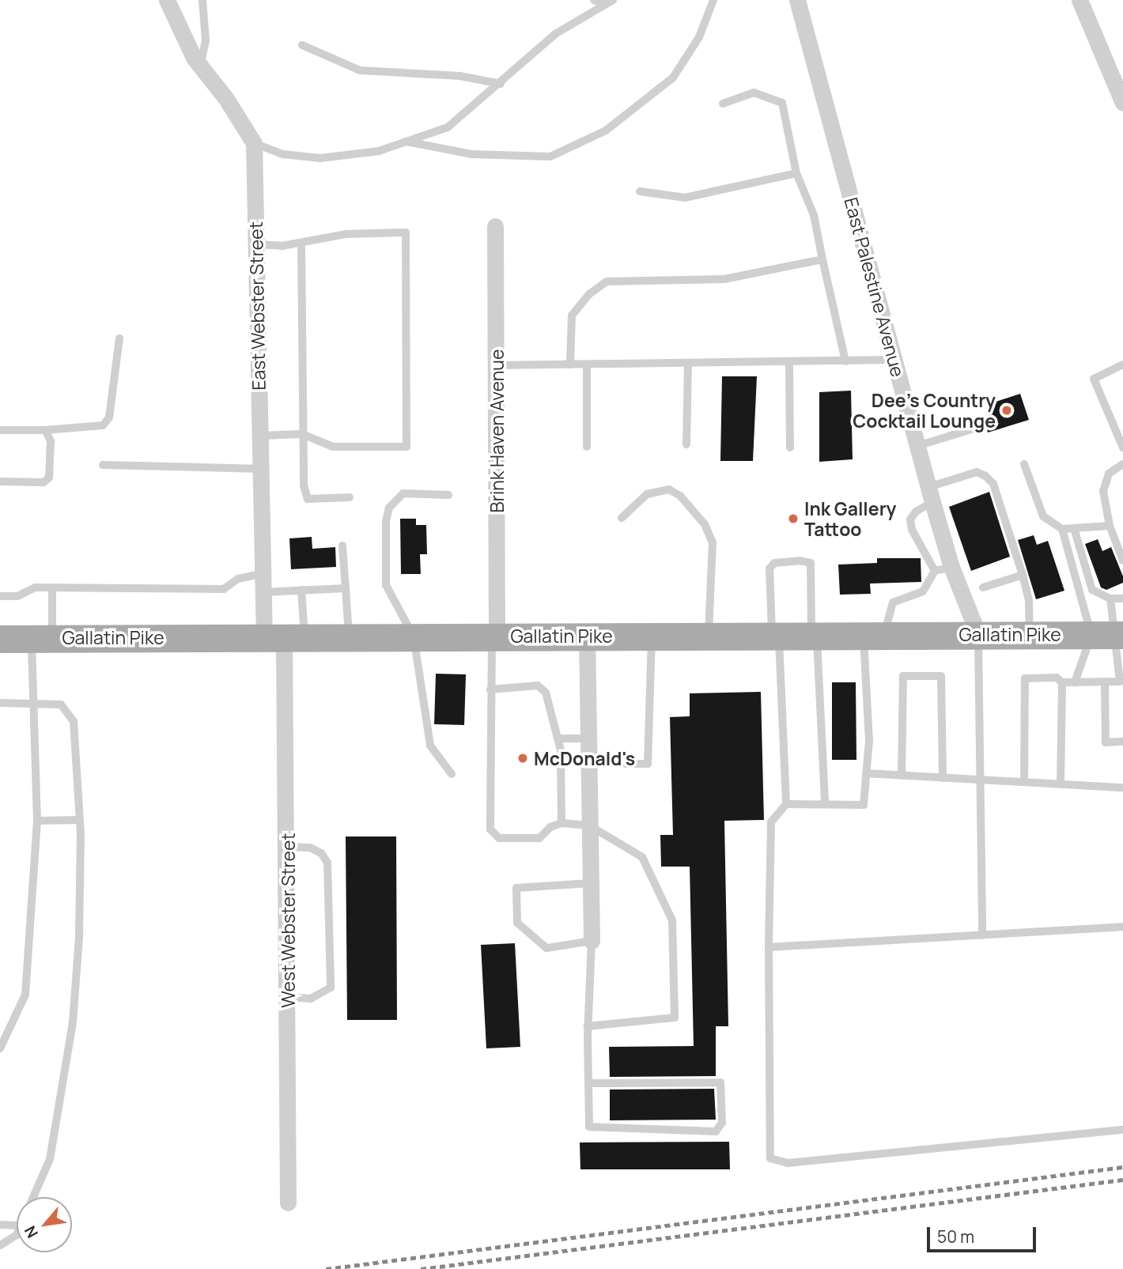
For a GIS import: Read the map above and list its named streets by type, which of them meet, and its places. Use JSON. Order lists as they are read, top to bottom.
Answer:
{
  "streets": {
    "main road": ["Gallatin Pike"],
    "street": [
      "East Palestine Avenue",
      "East Webster Street",
      "Brink Haven Avenue",
      "West Webster Street"
    ]
  },
  "crossings": [
    ["East Palestine Avenue", "Gallatin Pike"],
    ["East Webster Street", "Gallatin Pike"],
    ["East Webster Street", "West Webster Street"],
    ["Brink Haven Avenue", "Gallatin Pike"],
    ["Gallatin Pike", "West Webster Street"]
  ],
  "places": ["Dee's Country Cocktail Lounge", "Ink Gallery Tattoo", "McDonald's"],
  "scale_bar": "50 m",
  "north": "bottom left"
}
